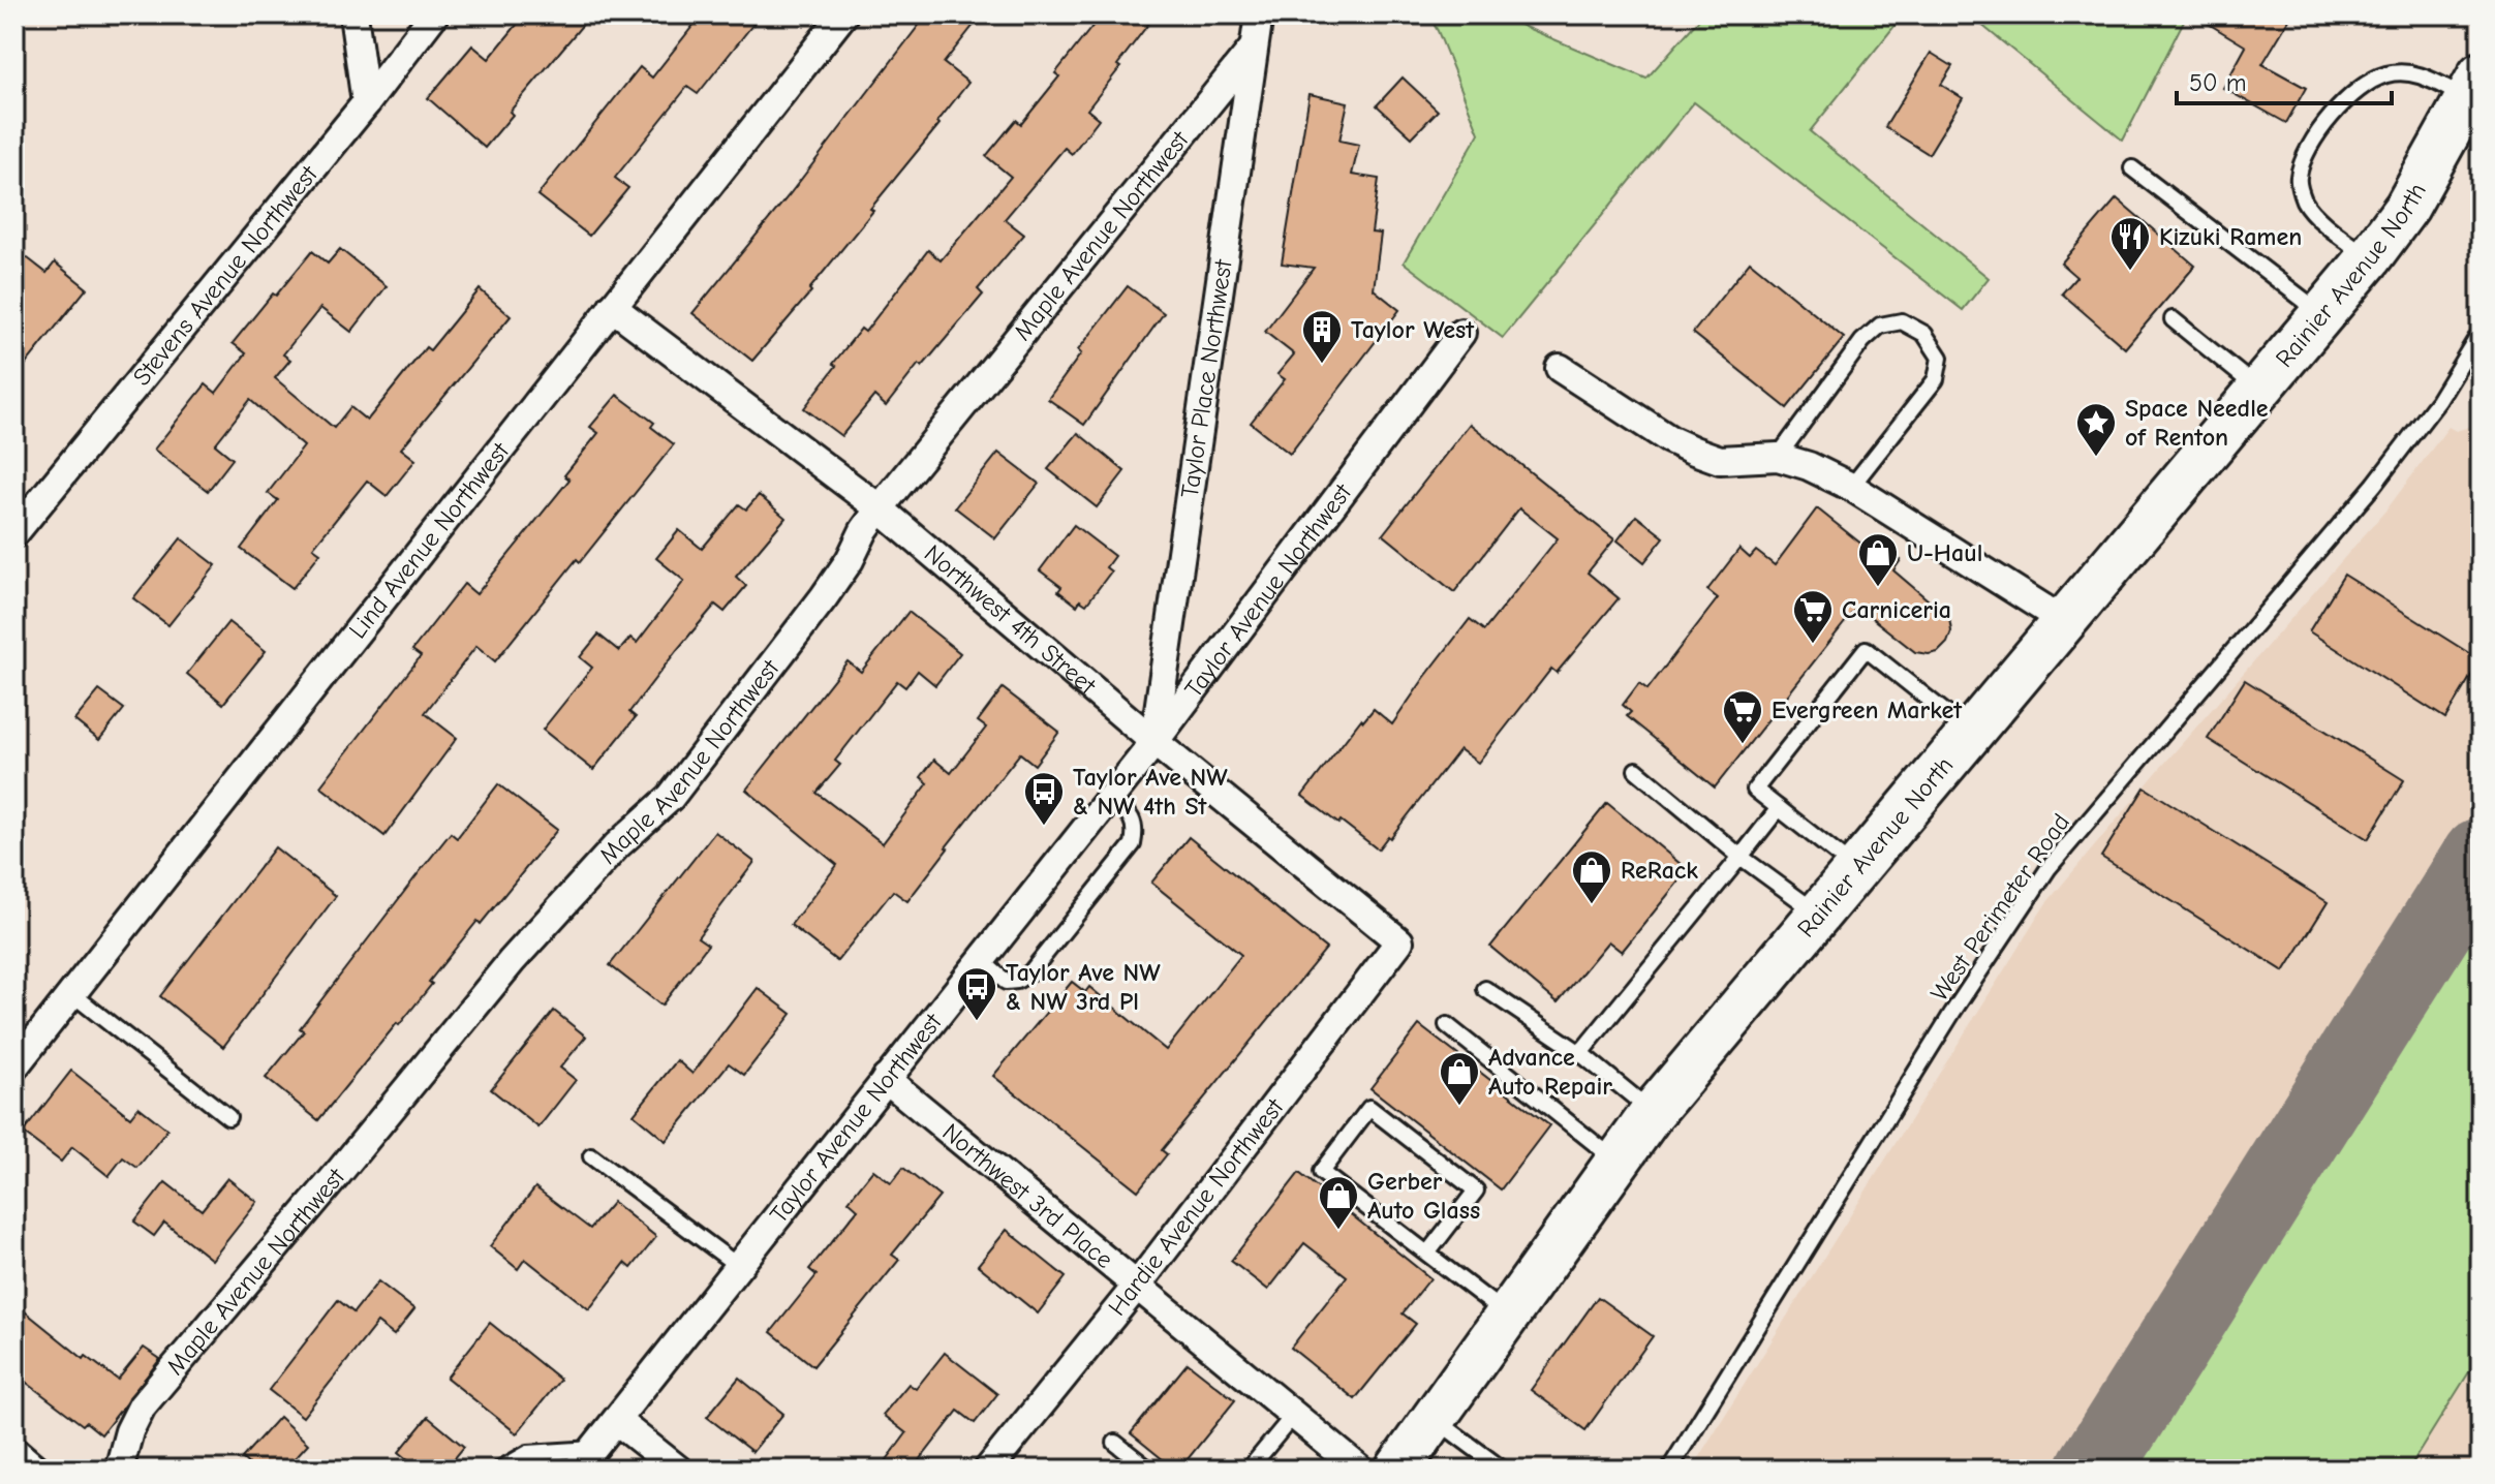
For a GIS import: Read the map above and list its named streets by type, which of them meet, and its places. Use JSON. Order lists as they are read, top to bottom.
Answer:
{
  "streets": {
    "main road": ["Rainier Avenue North"],
    "street": [
      "Maple Avenue Northwest",
      "Stevens Avenue Northwest",
      "Taylor Place Northwest",
      "Lind Avenue Northwest",
      "Taylor Avenue Northwest",
      "Northwest 4th Street",
      "Northwest 3rd Place",
      "Hardie Avenue Northwest"
    ],
    "lane": ["West Perimeter Road"]
  },
  "crossings": [
    ["Maple Avenue Northwest", "Taylor Place Northwest"],
    ["Maple Avenue Northwest", "Northwest 4th Street"],
    ["Taylor Place Northwest", "Taylor Avenue Northwest"],
    ["Taylor Place Northwest", "Northwest 4th Street"],
    ["Lind Avenue Northwest", "Northwest 4th Street"],
    ["Taylor Avenue Northwest", "Northwest 4th Street"],
    ["Taylor Avenue Northwest", "Northwest 3rd Place"],
    ["Northwest 4th Street", "Hardie Avenue Northwest"],
    ["Northwest 3rd Place", "Hardie Avenue Northwest"]
  ],
  "places": {
    "restaurant": ["Kizuki Ramen"],
    "building": ["Taylor West"],
    "place": ["Space Needle of Renton"],
    "shop": [
      "U-Haul",
      "ReRack",
      "Advance Auto Repair",
      "Gerber Auto Glass"
    ],
    "supermarket": ["Carniceria", "Evergreen Market"],
    "bus stop": ["Taylor Ave NW & NW 4th St", "Taylor Ave NW & NW 3rd Pl"]
  },
  "scale_bar": "50 m"
}
